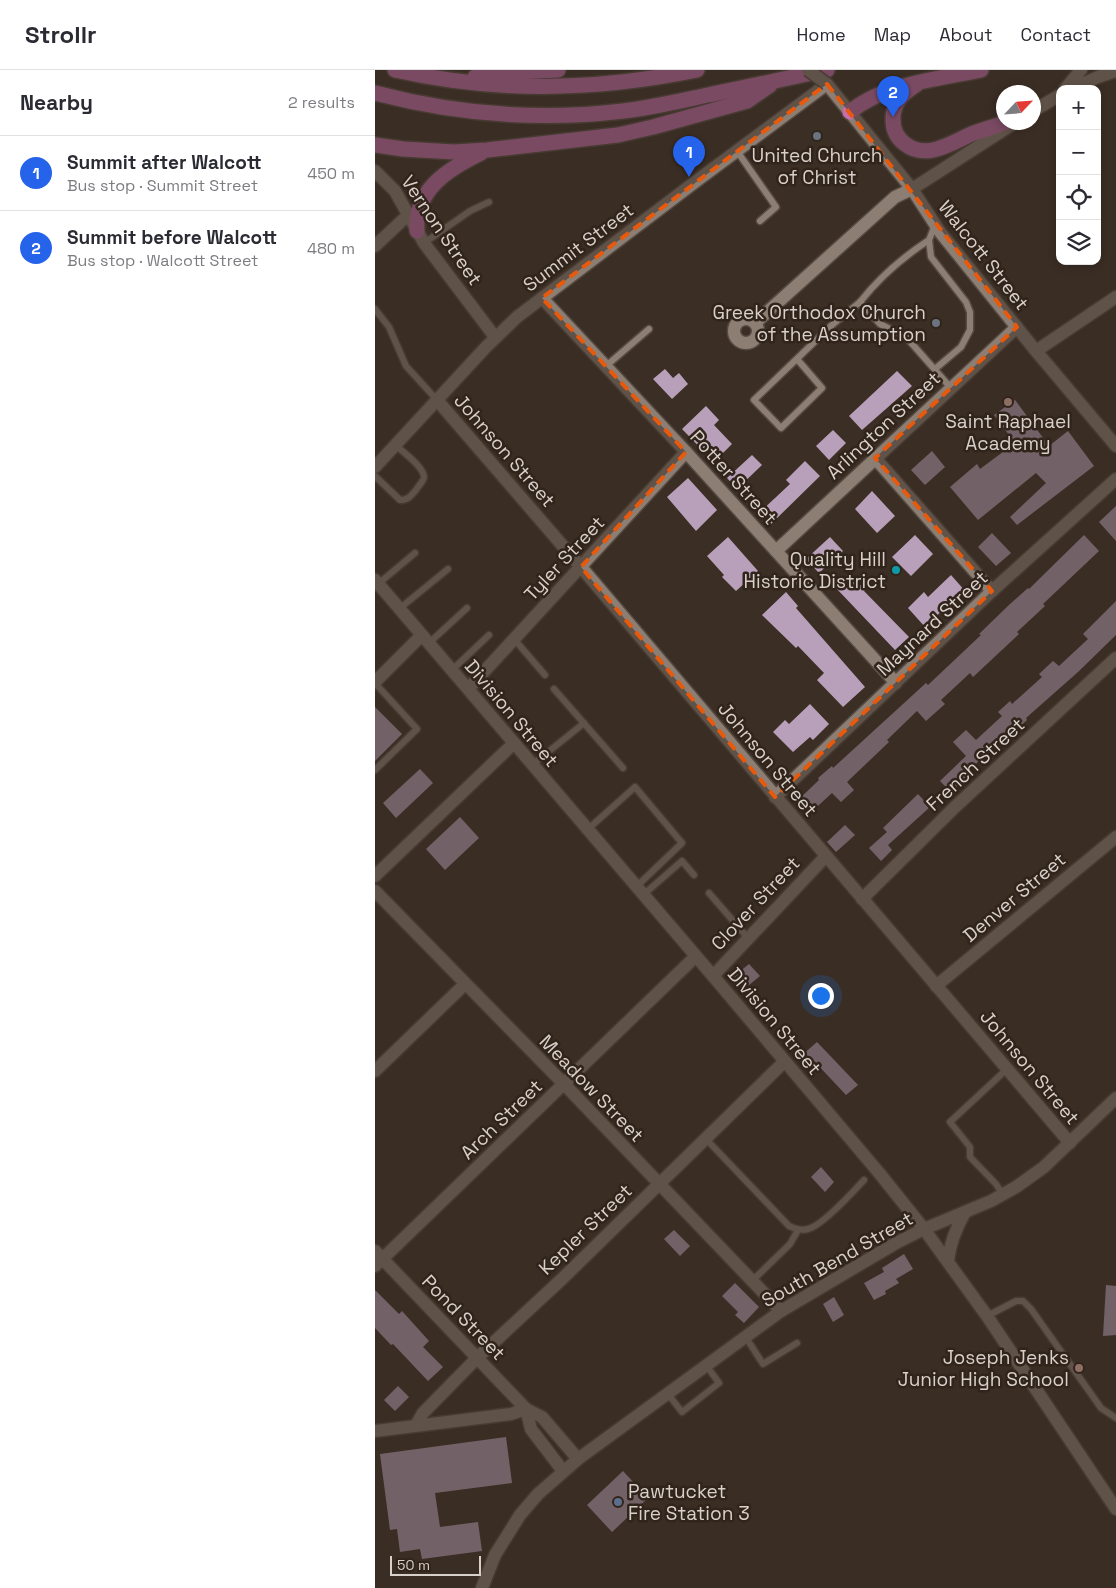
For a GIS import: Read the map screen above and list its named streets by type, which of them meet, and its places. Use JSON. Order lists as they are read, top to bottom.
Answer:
{
  "streets": {
    "street": [
      "Vernon Street",
      "Summit Street",
      "Walcott Street",
      "Arlington Street",
      "Johnson Street",
      "Potter Street",
      "Tyler Street",
      "Maynard Street",
      "Division Street",
      "French Street",
      "Denver Street",
      "Clover Street",
      "Meadow Street",
      "Arch Street",
      "Kepler Street",
      "South Bend Street",
      "Pond Street"
    ]
  },
  "crossings": [
    ["Vernon Street", "Summit Street"],
    ["Summit Street", "Walcott Street"],
    ["Summit Street", "Johnson Street"],
    ["Summit Street", "Potter Street"],
    ["Walcott Street", "Arlington Street"],
    ["Arlington Street", "Potter Street"],
    ["Johnson Street", "Tyler Street"],
    ["Johnson Street", "Maynard Street"],
    ["Johnson Street", "French Street"],
    ["Johnson Street", "Denver Street"],
    ["Johnson Street", "Clover Street"],
    ["Johnson Street", "South Bend Street"],
    ["Potter Street", "Tyler Street"],
    ["Potter Street", "Maynard Street"],
    ["Tyler Street", "Division Street"],
    ["Division Street", "Clover Street"],
    ["Division Street", "Arch Street"],
    ["Division Street", "Kepler Street"],
    ["Division Street", "South Bend Street"],
    ["Meadow Street", "Arch Street"],
    ["Meadow Street", "Kepler Street"],
    ["Meadow Street", "South Bend Street"],
    ["Arch Street", "Pond Street"],
    ["Kepler Street", "Pond Street"],
    ["South Bend Street", "Pond Street"]
  ],
  "places": [
    "United Church of Christ",
    "Greek Orthodox Church of the Assumption",
    "Saint Raphael Academy",
    "Quality Hill Historic District",
    "Joseph Jenks Junior High School",
    "Pawtucket Fire Station 3"
  ],
  "scale_bar": "50 m",
  "north": "top right",
  "page": {
    "header": "Strollr",
    "nav": [
      "Home",
      "Map",
      "About",
      "Contact"
    ],
    "heading": ["Nearby", "2 results"],
    "pins": ["2", "1"],
    "map_buttons": ["+", "−"],
    "list": [
      {
        "mark": "1",
        "name": "Summit after Walcott",
        "note": "Bus stop · Summit Street",
        "value": "450 m"
      },
      {
        "mark": "2",
        "name": "Summit before Walcott",
        "note": "Bus stop · Walcott Street",
        "value": "480 m"
      }
    ],
    "scale": "50 m"
  }
}
